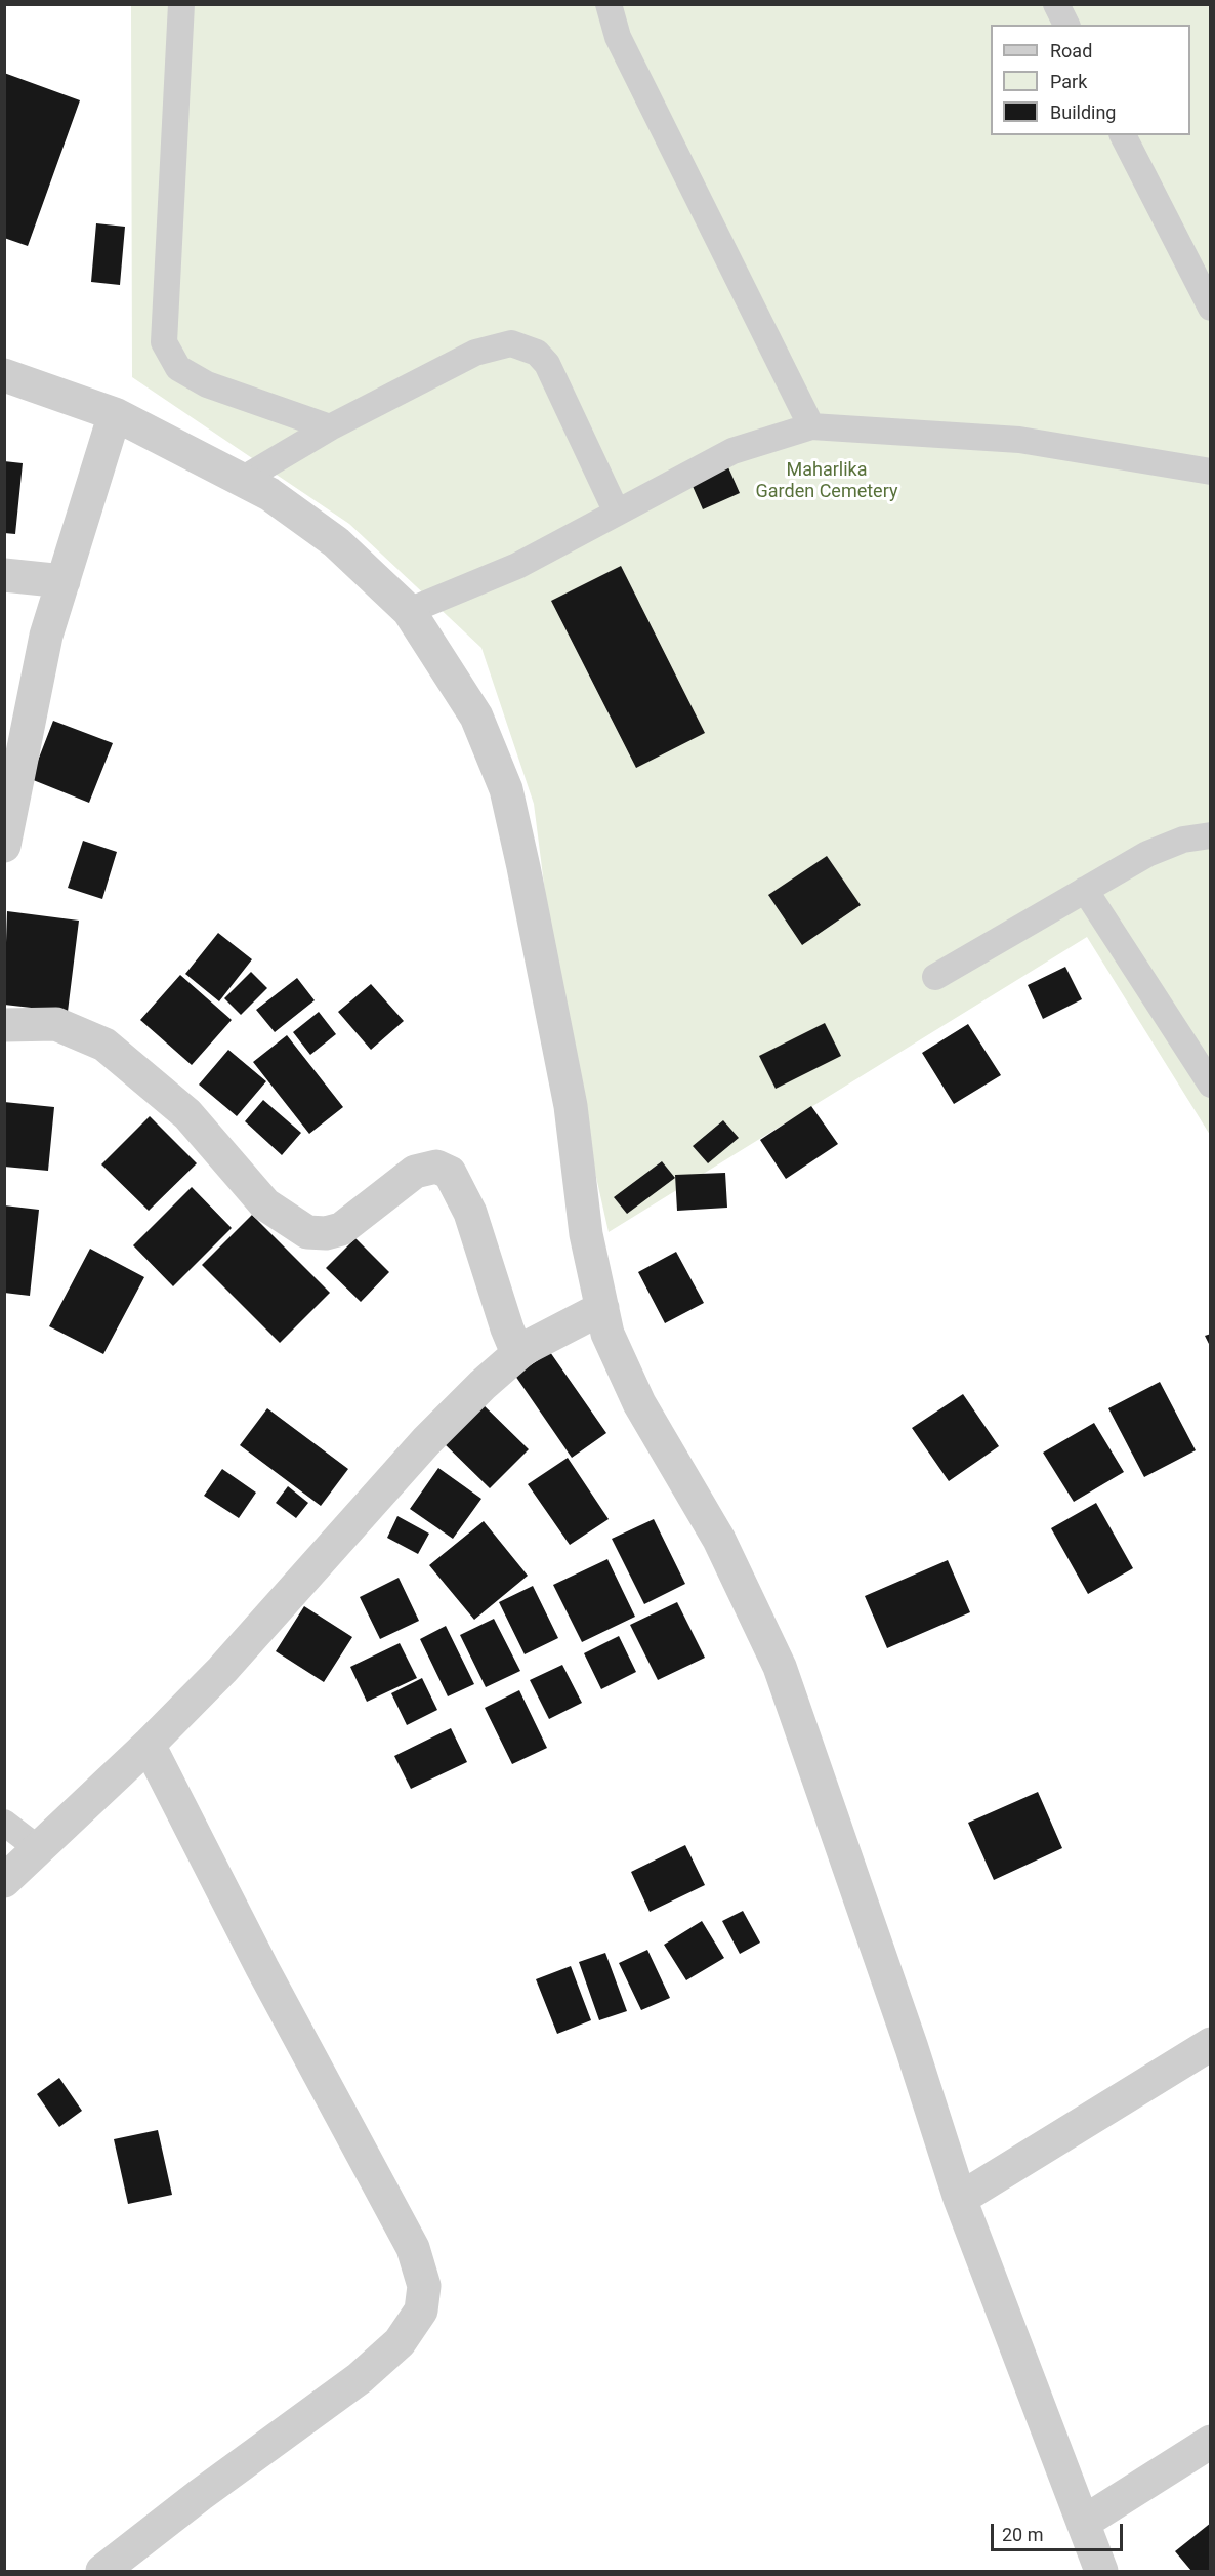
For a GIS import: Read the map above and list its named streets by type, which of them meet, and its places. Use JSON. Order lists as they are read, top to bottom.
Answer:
{
  "parks": ["Maharlika Garden Cemetery"],
  "legend": ["Road", "Park", "Building"],
  "scale_bar": "20 m"
}
